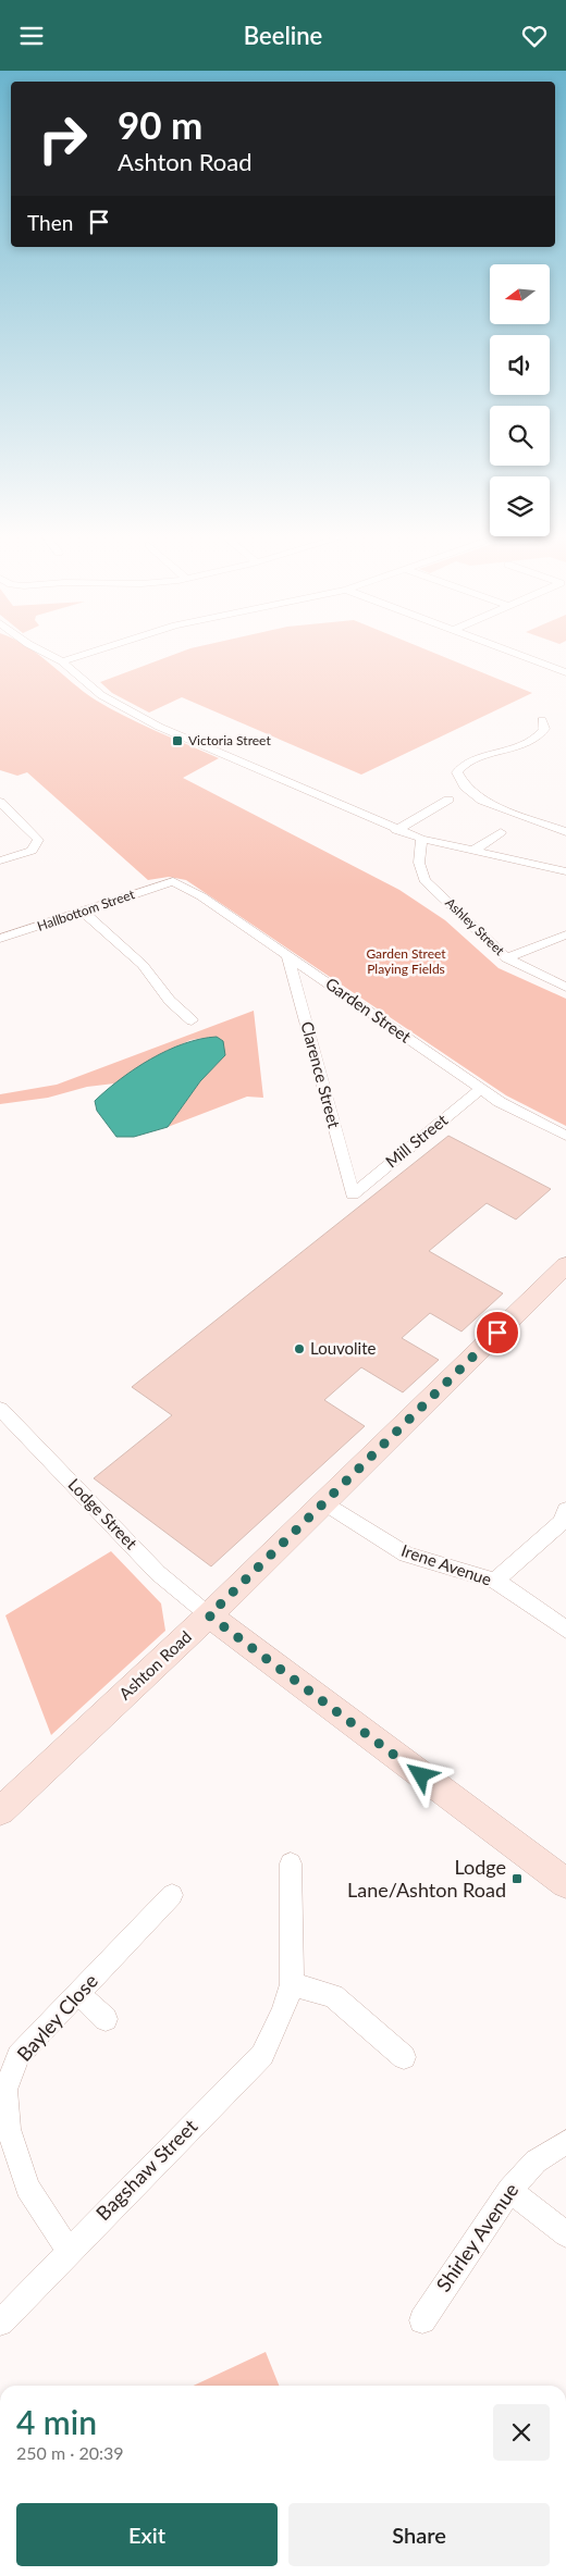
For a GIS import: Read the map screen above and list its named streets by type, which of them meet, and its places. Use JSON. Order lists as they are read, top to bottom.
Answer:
{
  "streets": {
    "street": [
      "Hallbottom Street",
      "Ashley Street",
      "Garden Street",
      "Clarence Street",
      "Mill Street",
      "Lodge Street",
      "Irene Avenue",
      "Ashton Road",
      "Bayley Close",
      "Bagshaw Street",
      "Shirley Avenue"
    ]
  },
  "crossings": [
    ["Hallbottom Street", "Garden Street"],
    ["Garden Street", "Clarence Street"],
    ["Garden Street", "Mill Street"],
    ["Clarence Street", "Mill Street"],
    ["Lodge Street", "Ashton Road"],
    ["Irene Avenue", "Ashton Road"],
    ["Bayley Close", "Bagshaw Street"]
  ],
  "parks": ["Garden Street Playing Fields"],
  "places": {
    "transit": ["Victoria Street", "Lodge Lane/Ashton Road"],
    "other": ["Louvolite"]
  },
  "north": "left",
  "page": {
    "header": "Beeline",
    "turn": ["90 m", "Ashton Road"],
    "then": "Then",
    "heading": ["4 min", "250 m · 20:39"],
    "buttons": ["Exit", "Share"]
  }
}
